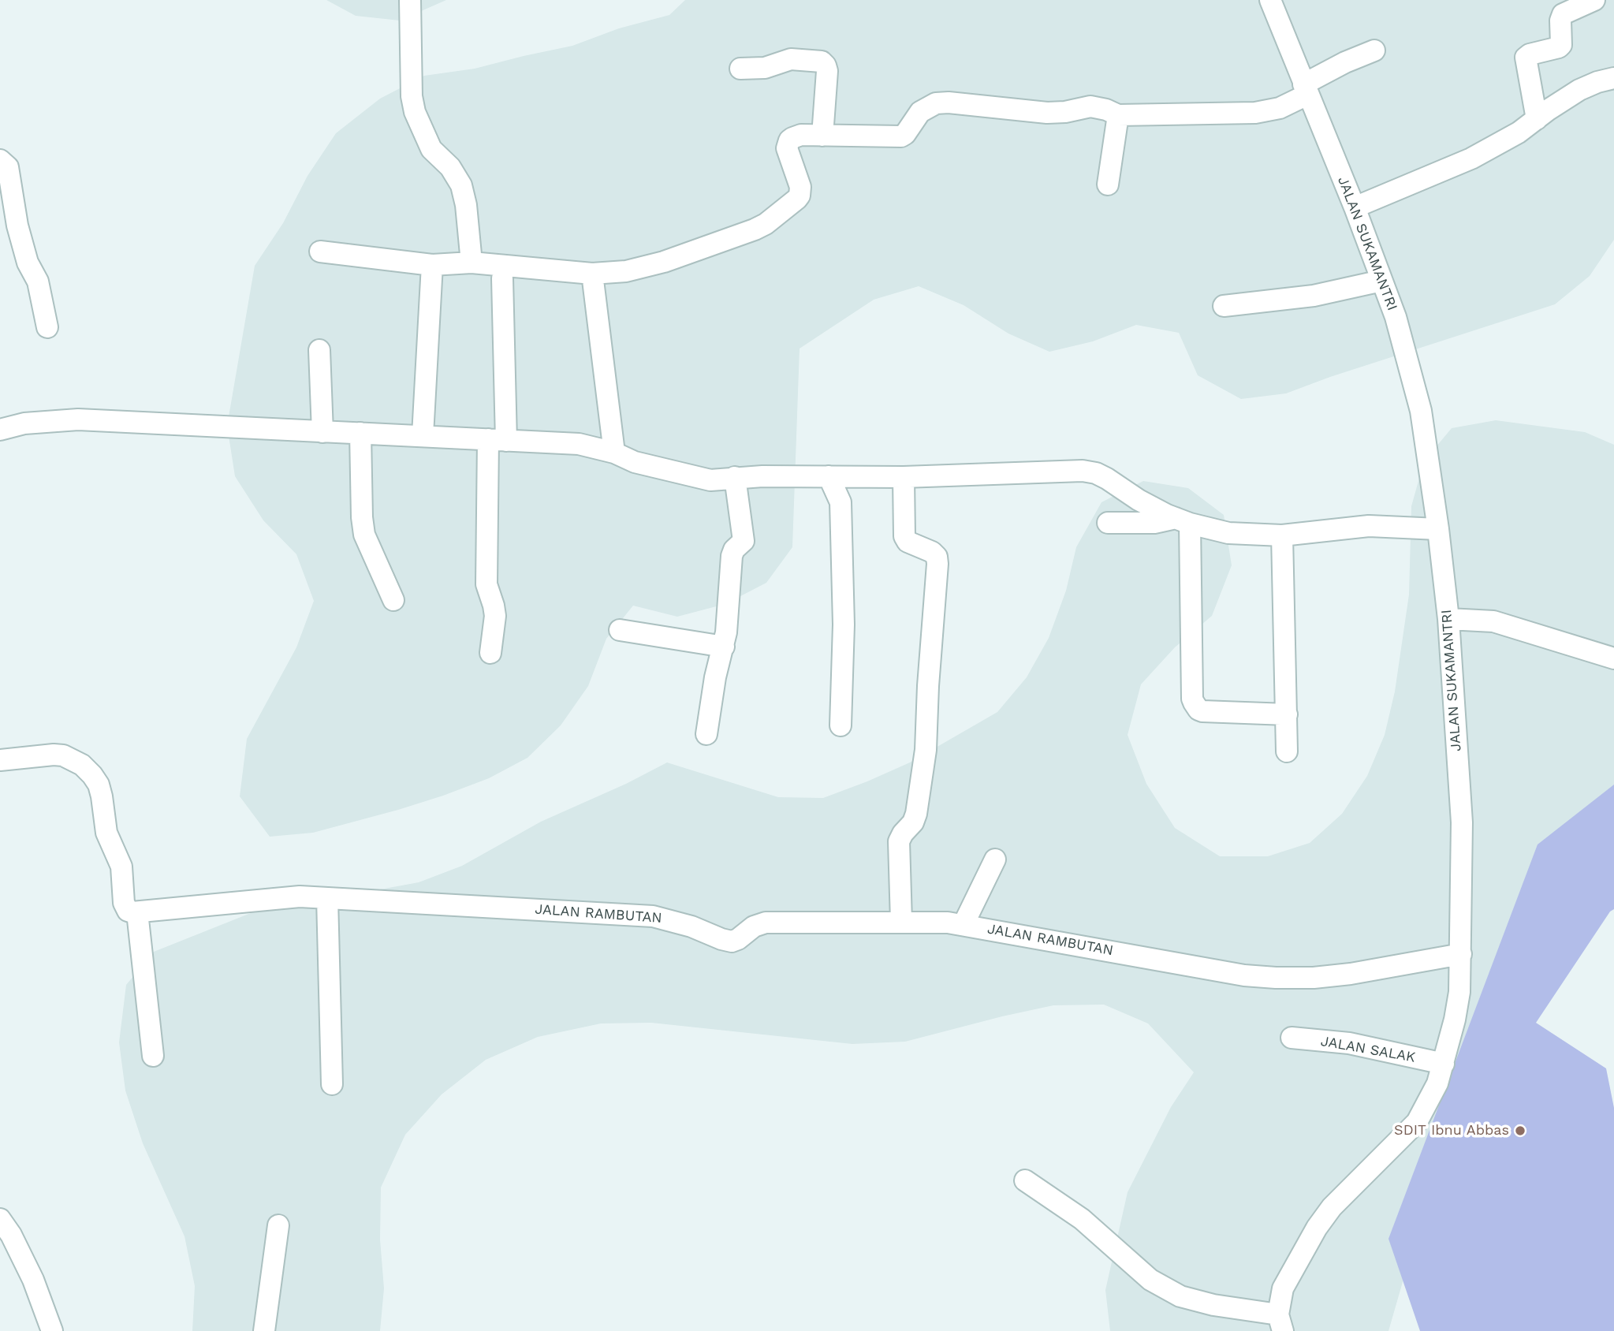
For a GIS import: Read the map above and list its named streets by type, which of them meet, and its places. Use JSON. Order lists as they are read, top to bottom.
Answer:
{
  "streets": {
    "street": ["JALAN SUKAMANTRI", "JALAN RAMBUTAN", "JALAN SALAK"]
  },
  "crossings": [
    ["JALAN SUKAMANTRI", "JALAN RAMBUTAN"],
    ["JALAN SUKAMANTRI", "JALAN SALAK"]
  ],
  "places": ["SDIT Ibnu Abbas"]
}
